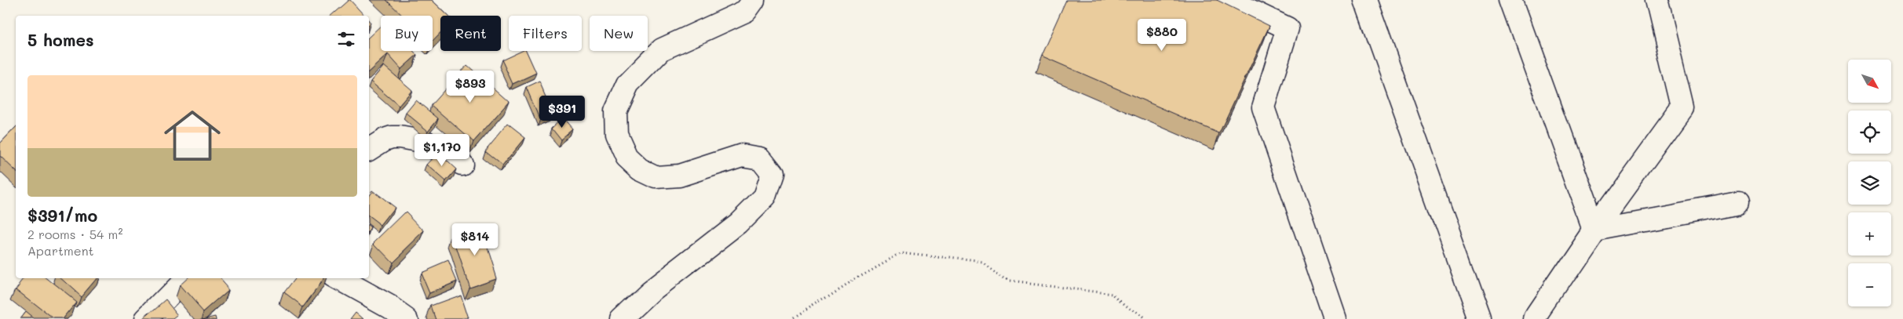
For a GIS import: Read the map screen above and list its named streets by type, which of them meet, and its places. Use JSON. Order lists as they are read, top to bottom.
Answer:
{
  "north": "bottom right",
  "page": {
    "chip": [
      "Buy",
      "Rent",
      "Filters",
      "New"
    ],
    "heading": "5 homes",
    "price": [
      "$880",
      "$893",
      "$391",
      "$1,170",
      "$814"
    ],
    "map_buttons": ["+", "−"],
    "list": [
      {
        "name": "$391/mo",
        "note": "2 rooms · 54 m² · Apartment"
      }
    ]
  }
}
